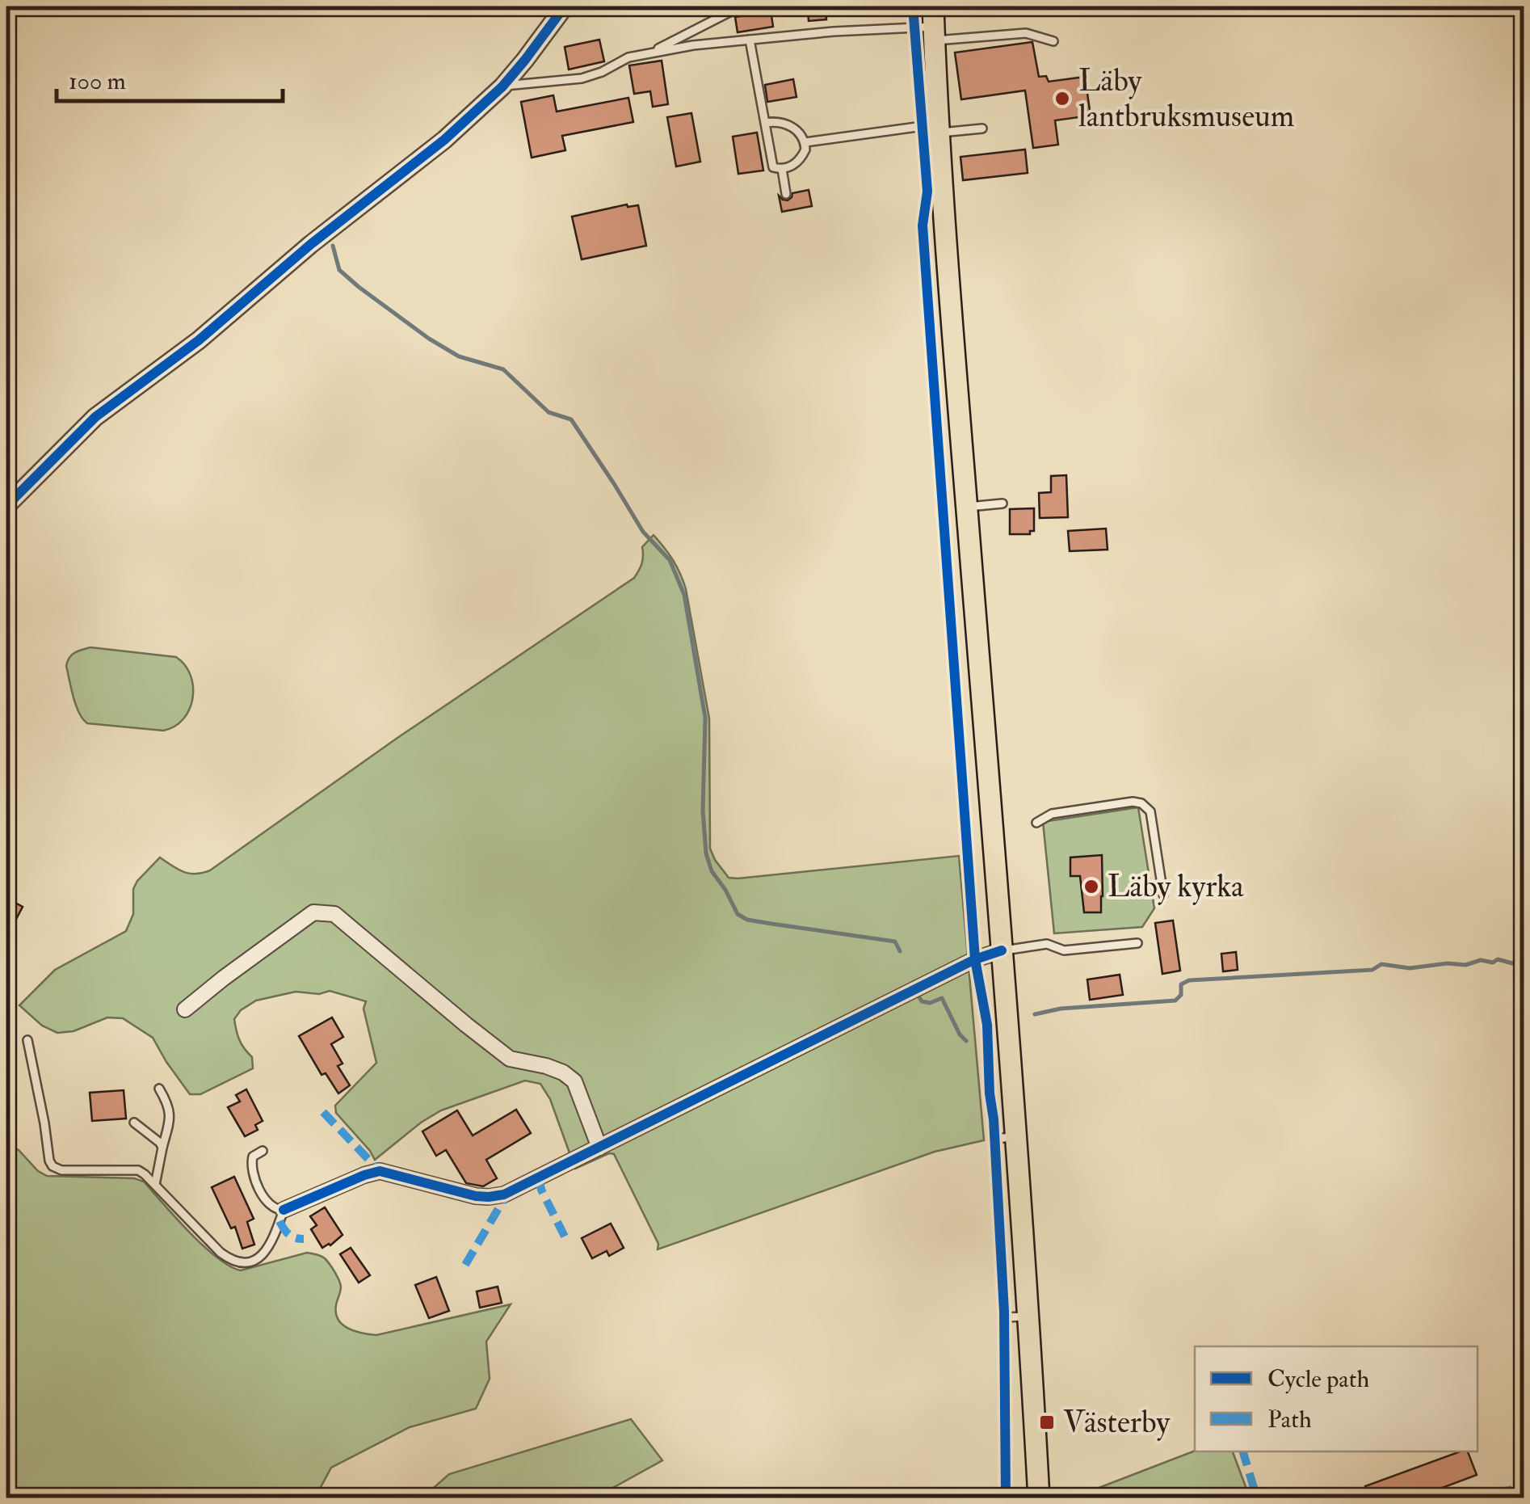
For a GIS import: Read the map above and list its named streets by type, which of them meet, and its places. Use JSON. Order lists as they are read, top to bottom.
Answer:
{
  "places": {
    "other": ["Läby lantbruksmuseum", "Läby kyrka"],
    "transit": ["Västerby"]
  },
  "legend": ["Cycle path", "Path"],
  "scale_bar": "100 m"
}
